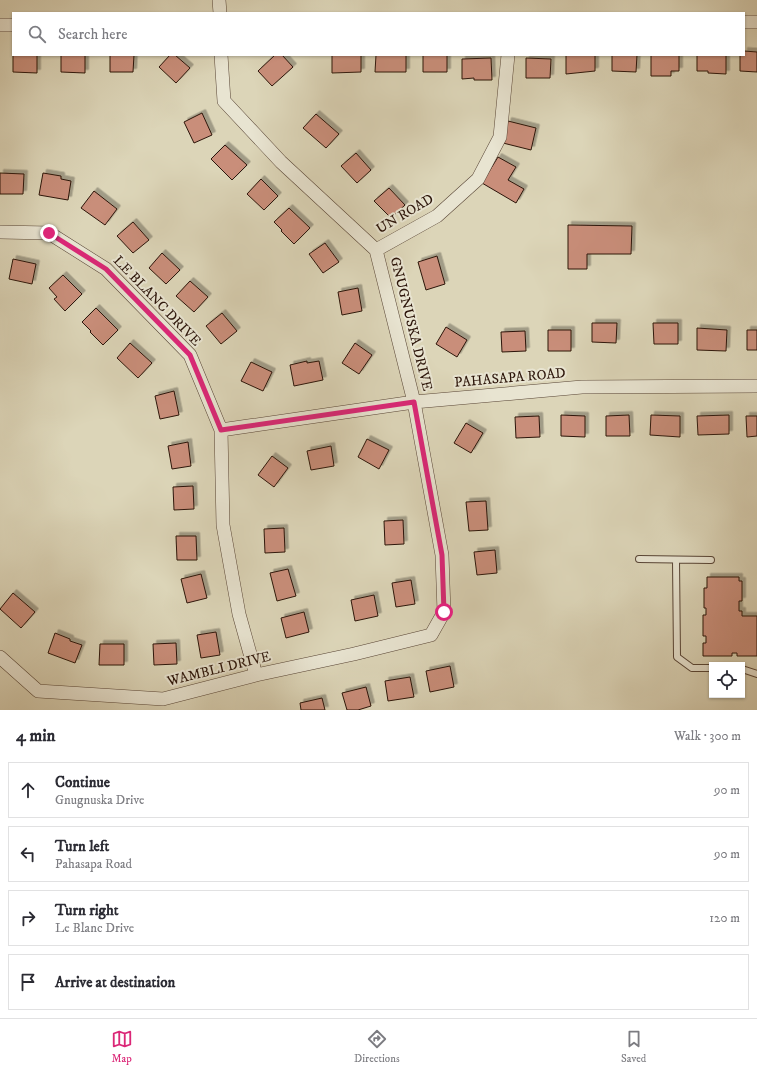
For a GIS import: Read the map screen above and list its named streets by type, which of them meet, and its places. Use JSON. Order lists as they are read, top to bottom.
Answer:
{
  "streets": {
    "street": [
      "UN ROAD",
      "LE BLANC DRIVE",
      "GNUGNUSKA DRIVE",
      "PAHASAPA ROAD",
      "WAMBLI DRIVE"
    ]
  },
  "crossings": [
    ["UN ROAD", "GNUGNUSKA DRIVE"],
    ["LE BLANC DRIVE", "PAHASAPA ROAD"],
    ["LE BLANC DRIVE", "WAMBLI DRIVE"],
    ["GNUGNUSKA DRIVE", "PAHASAPA ROAD"],
    ["GNUGNUSKA DRIVE", "WAMBLI DRIVE"]
  ],
  "page": {
    "search": "Search here",
    "heading": ["4 min", "Walk · 300 m"],
    "list": [
      ["Continue", "Gnugnuska Drive", "90 m"],
      ["Turn left", "Pahasapa Road", "90 m"],
      ["Turn right", "Le Blanc Drive", "120 m"],
      "Arrive at destination"
    ],
    "nav": ["Map", "Directions", "Saved"]
  }
}
